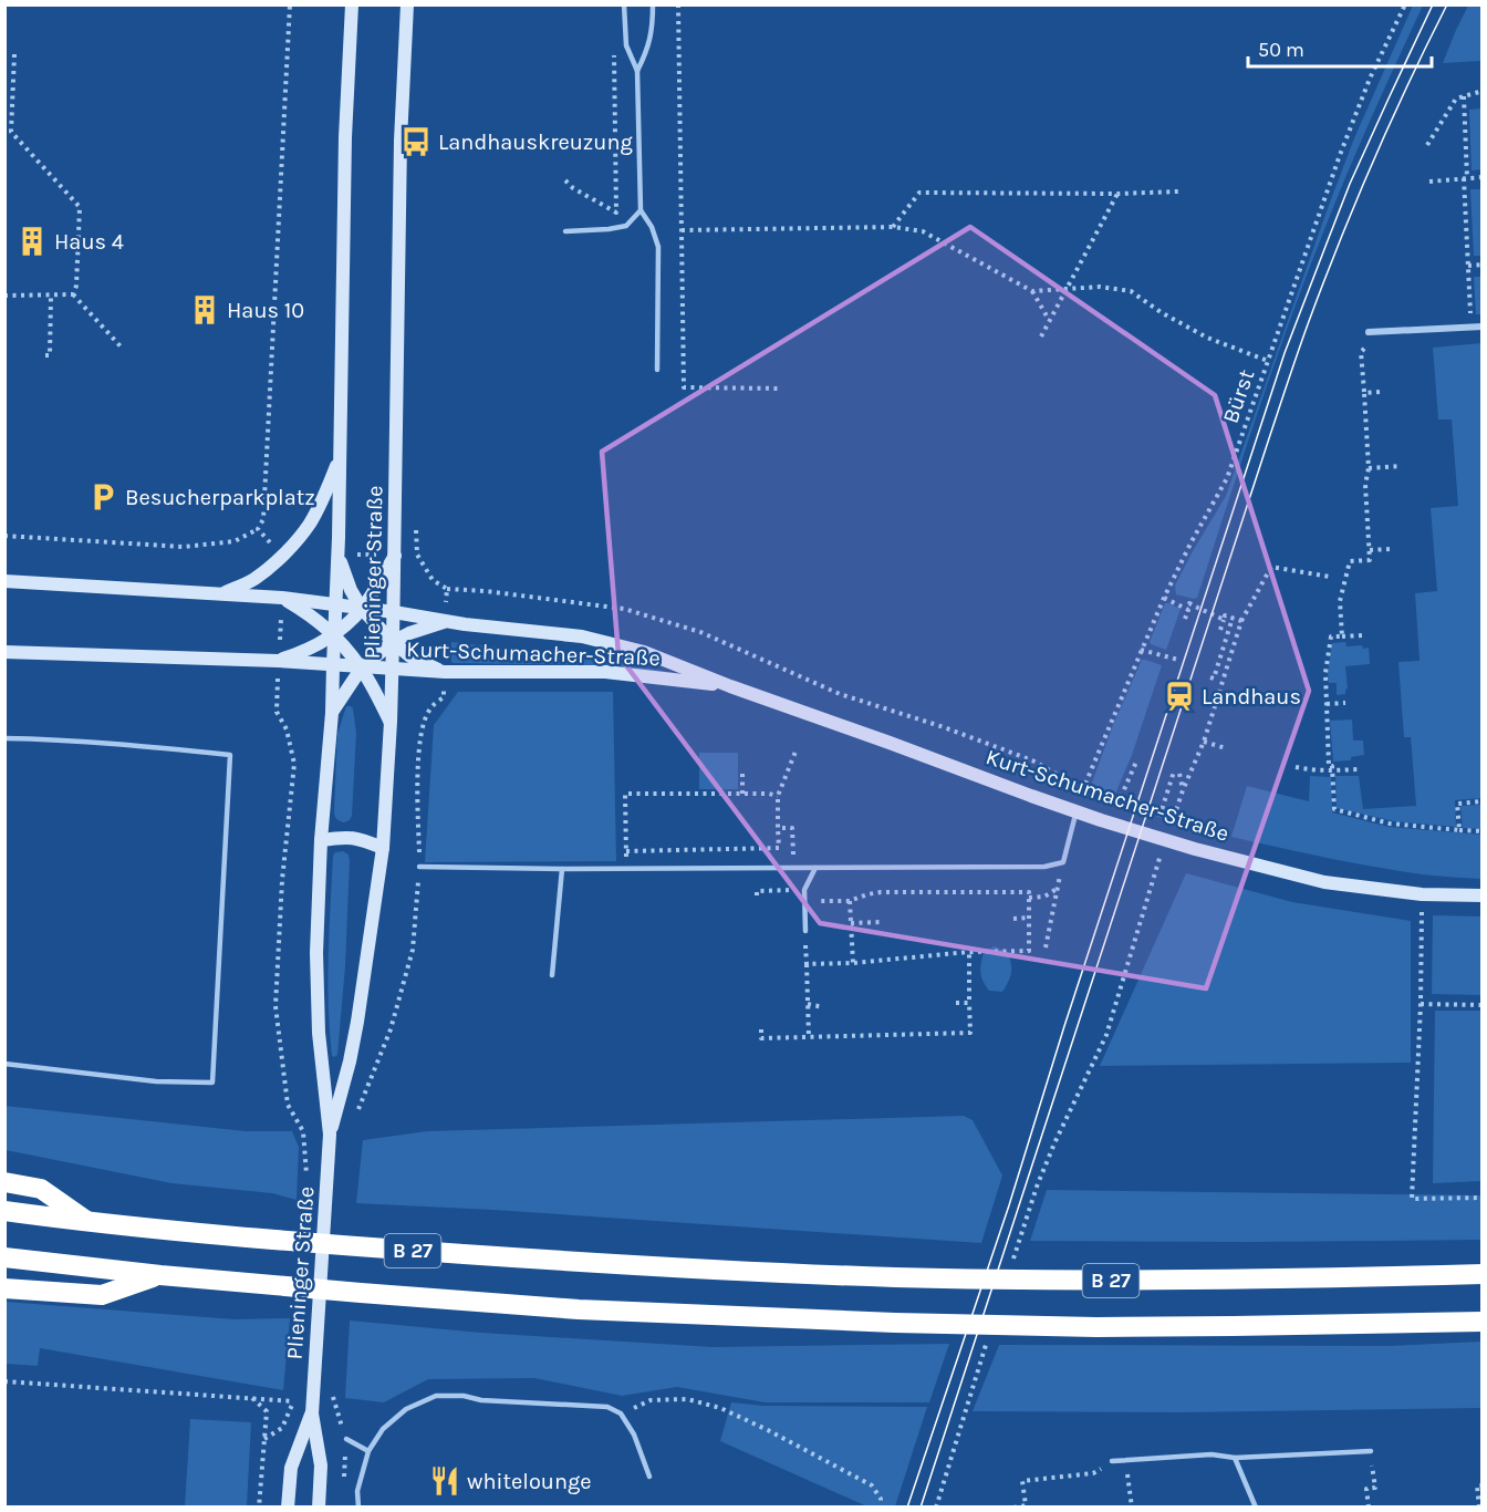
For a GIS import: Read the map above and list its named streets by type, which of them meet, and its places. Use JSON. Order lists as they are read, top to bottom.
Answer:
{
  "streets": {
    "highway": ["B 27"],
    "main road": ["Plieninger Straße", "Kurt-Schumacher-Straße"],
    "path": ["Bürst"]
  },
  "crossings": [
    ["Plieninger Straße", "Kurt-Schumacher-Straße"]
  ],
  "places": {
    "bus stop": ["Landhauskreuzung"],
    "building": ["Haus 4", "Haus 10"],
    "parking": ["Besucherparkplatz"],
    "station": ["Landhaus"],
    "restaurant": ["whitelounge"]
  },
  "scale_bar": "50 m"
}
